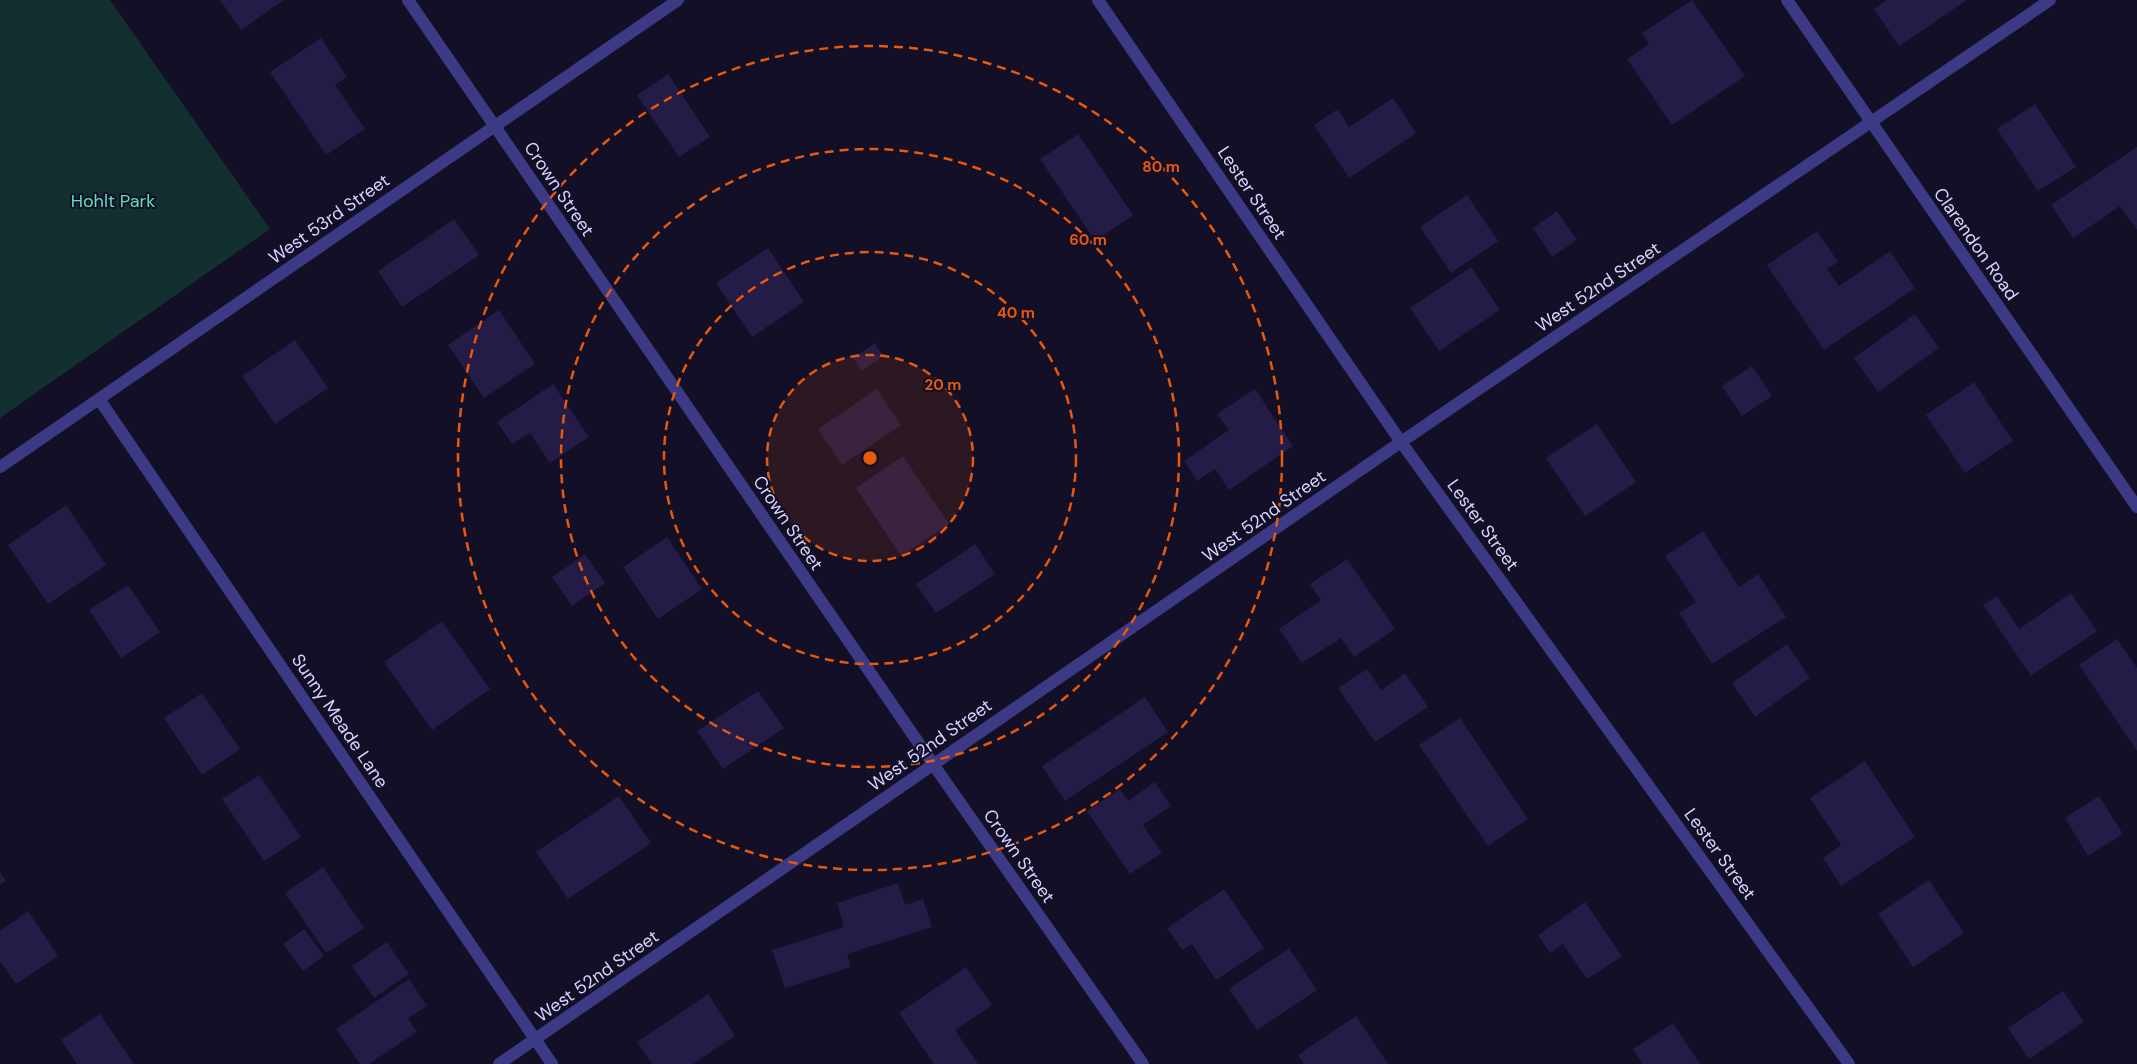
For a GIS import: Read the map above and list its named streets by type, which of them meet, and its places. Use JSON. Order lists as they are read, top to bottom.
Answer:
{
  "streets": {
    "street": [
      "Crown Street",
      "Lester Street",
      "West 53rd Street",
      "Clarendon Road",
      "West 52nd Street",
      "Sunny Meade Lane"
    ]
  },
  "crossings": [
    ["Crown Street", "West 53rd Street"],
    ["Crown Street", "West 52nd Street"],
    ["Lester Street", "West 52nd Street"],
    ["West 53rd Street", "Sunny Meade Lane"],
    ["Clarendon Road", "West 52nd Street"],
    ["West 52nd Street", "Sunny Meade Lane"]
  ],
  "parks": ["Hohlt Park"],
  "rings": [
    "80 m",
    "60 m",
    "40 m",
    "20 m"
  ]
}
